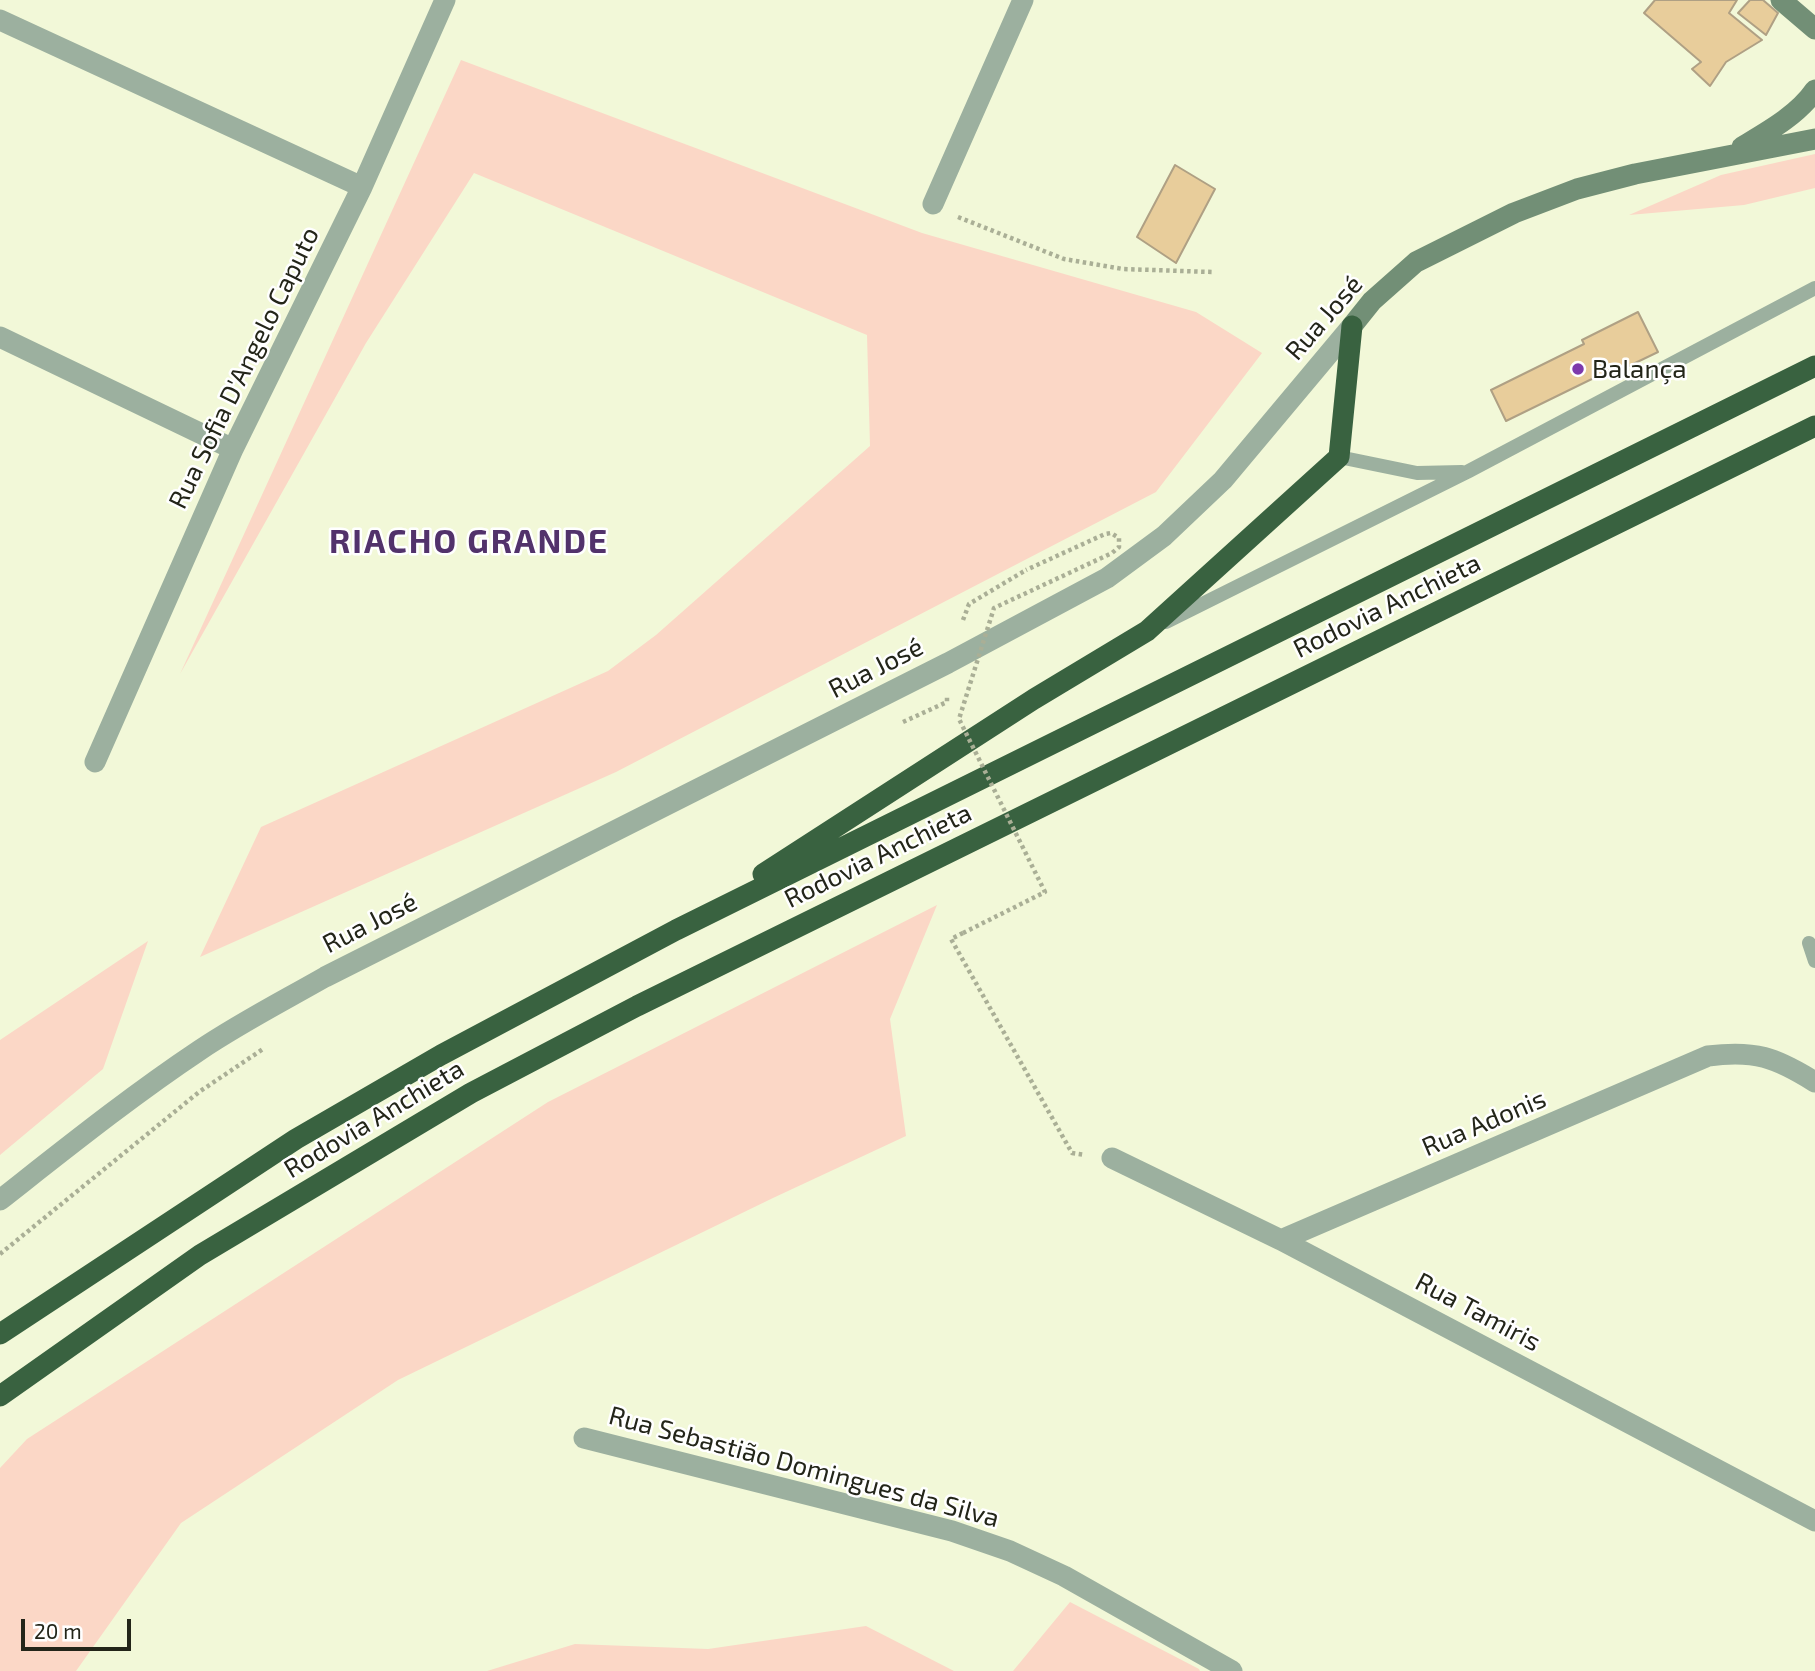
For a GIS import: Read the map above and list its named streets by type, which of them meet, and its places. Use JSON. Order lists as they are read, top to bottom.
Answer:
{
  "streets": {
    "highway": ["Rodovia Anchieta"],
    "main road": ["Rua José"],
    "street": [
      "Rua Sofia D'Angelo Caputo",
      "Rua Adonis",
      "Rua Tamiris",
      "Rua Sebastião Domingues da Silva"
    ]
  },
  "crossings": [
    ["Rua Adonis", "Rua Tamiris"]
  ],
  "districts": ["RIACHO GRANDE"],
  "places": ["Balança"],
  "scale_bar": "20 m"
}
